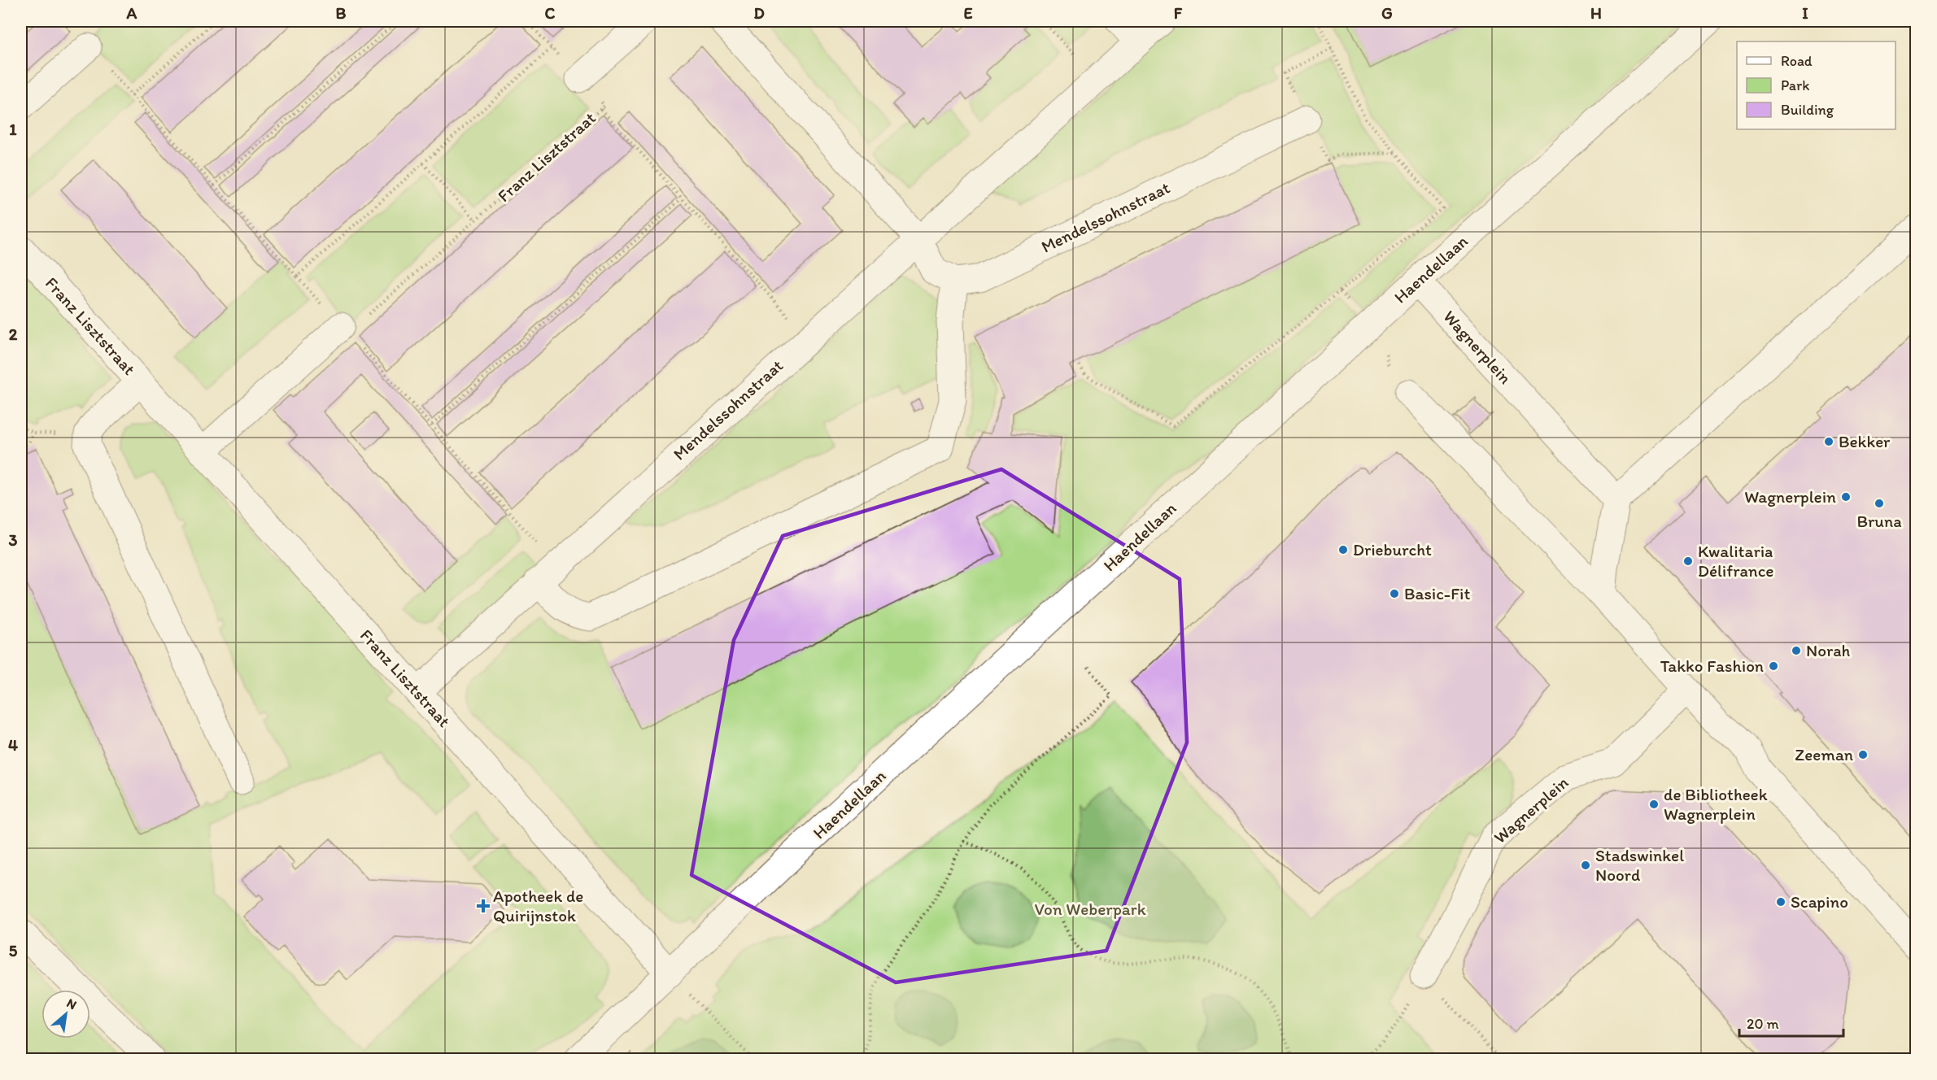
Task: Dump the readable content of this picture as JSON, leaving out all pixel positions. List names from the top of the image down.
{
  "streets": {
    "street": [
      "Franz Lisztstraat",
      "Mendelssohnstraat",
      "Haendellaan",
      "Wagnerplein"
    ]
  },
  "crossings": [
    ["Franz Lisztstraat", "Mendelssohnstraat"],
    ["Franz Lisztstraat", "Haendellaan"],
    ["Haendellaan", "Wagnerplein"]
  ],
  "parks": ["Von Weberpark"],
  "places": {
    "other": [
      "Bekker",
      "Wagnerplein",
      "Bruna",
      "Drieburcht",
      "Kwalitaria Délifrance",
      "Basic-Fit",
      "Norah",
      "Takko Fashion",
      "Zeeman",
      "de Bibliotheek Wagnerplein",
      "Stadswinkel Noord",
      "Scapino"
    ],
    "health": ["Apotheek de Quirijnstok"]
  },
  "legend": ["Road", "Park", "Building"],
  "scale_bar": "20 m",
  "north": "top right",
  "grid": {
    "columns": [
      "A",
      "B",
      "C",
      "D",
      "E",
      "F",
      "G",
      "H",
      "I"
    ],
    "rows": [
      "1",
      "2",
      "3",
      "4",
      "5"
    ]
  }
}
